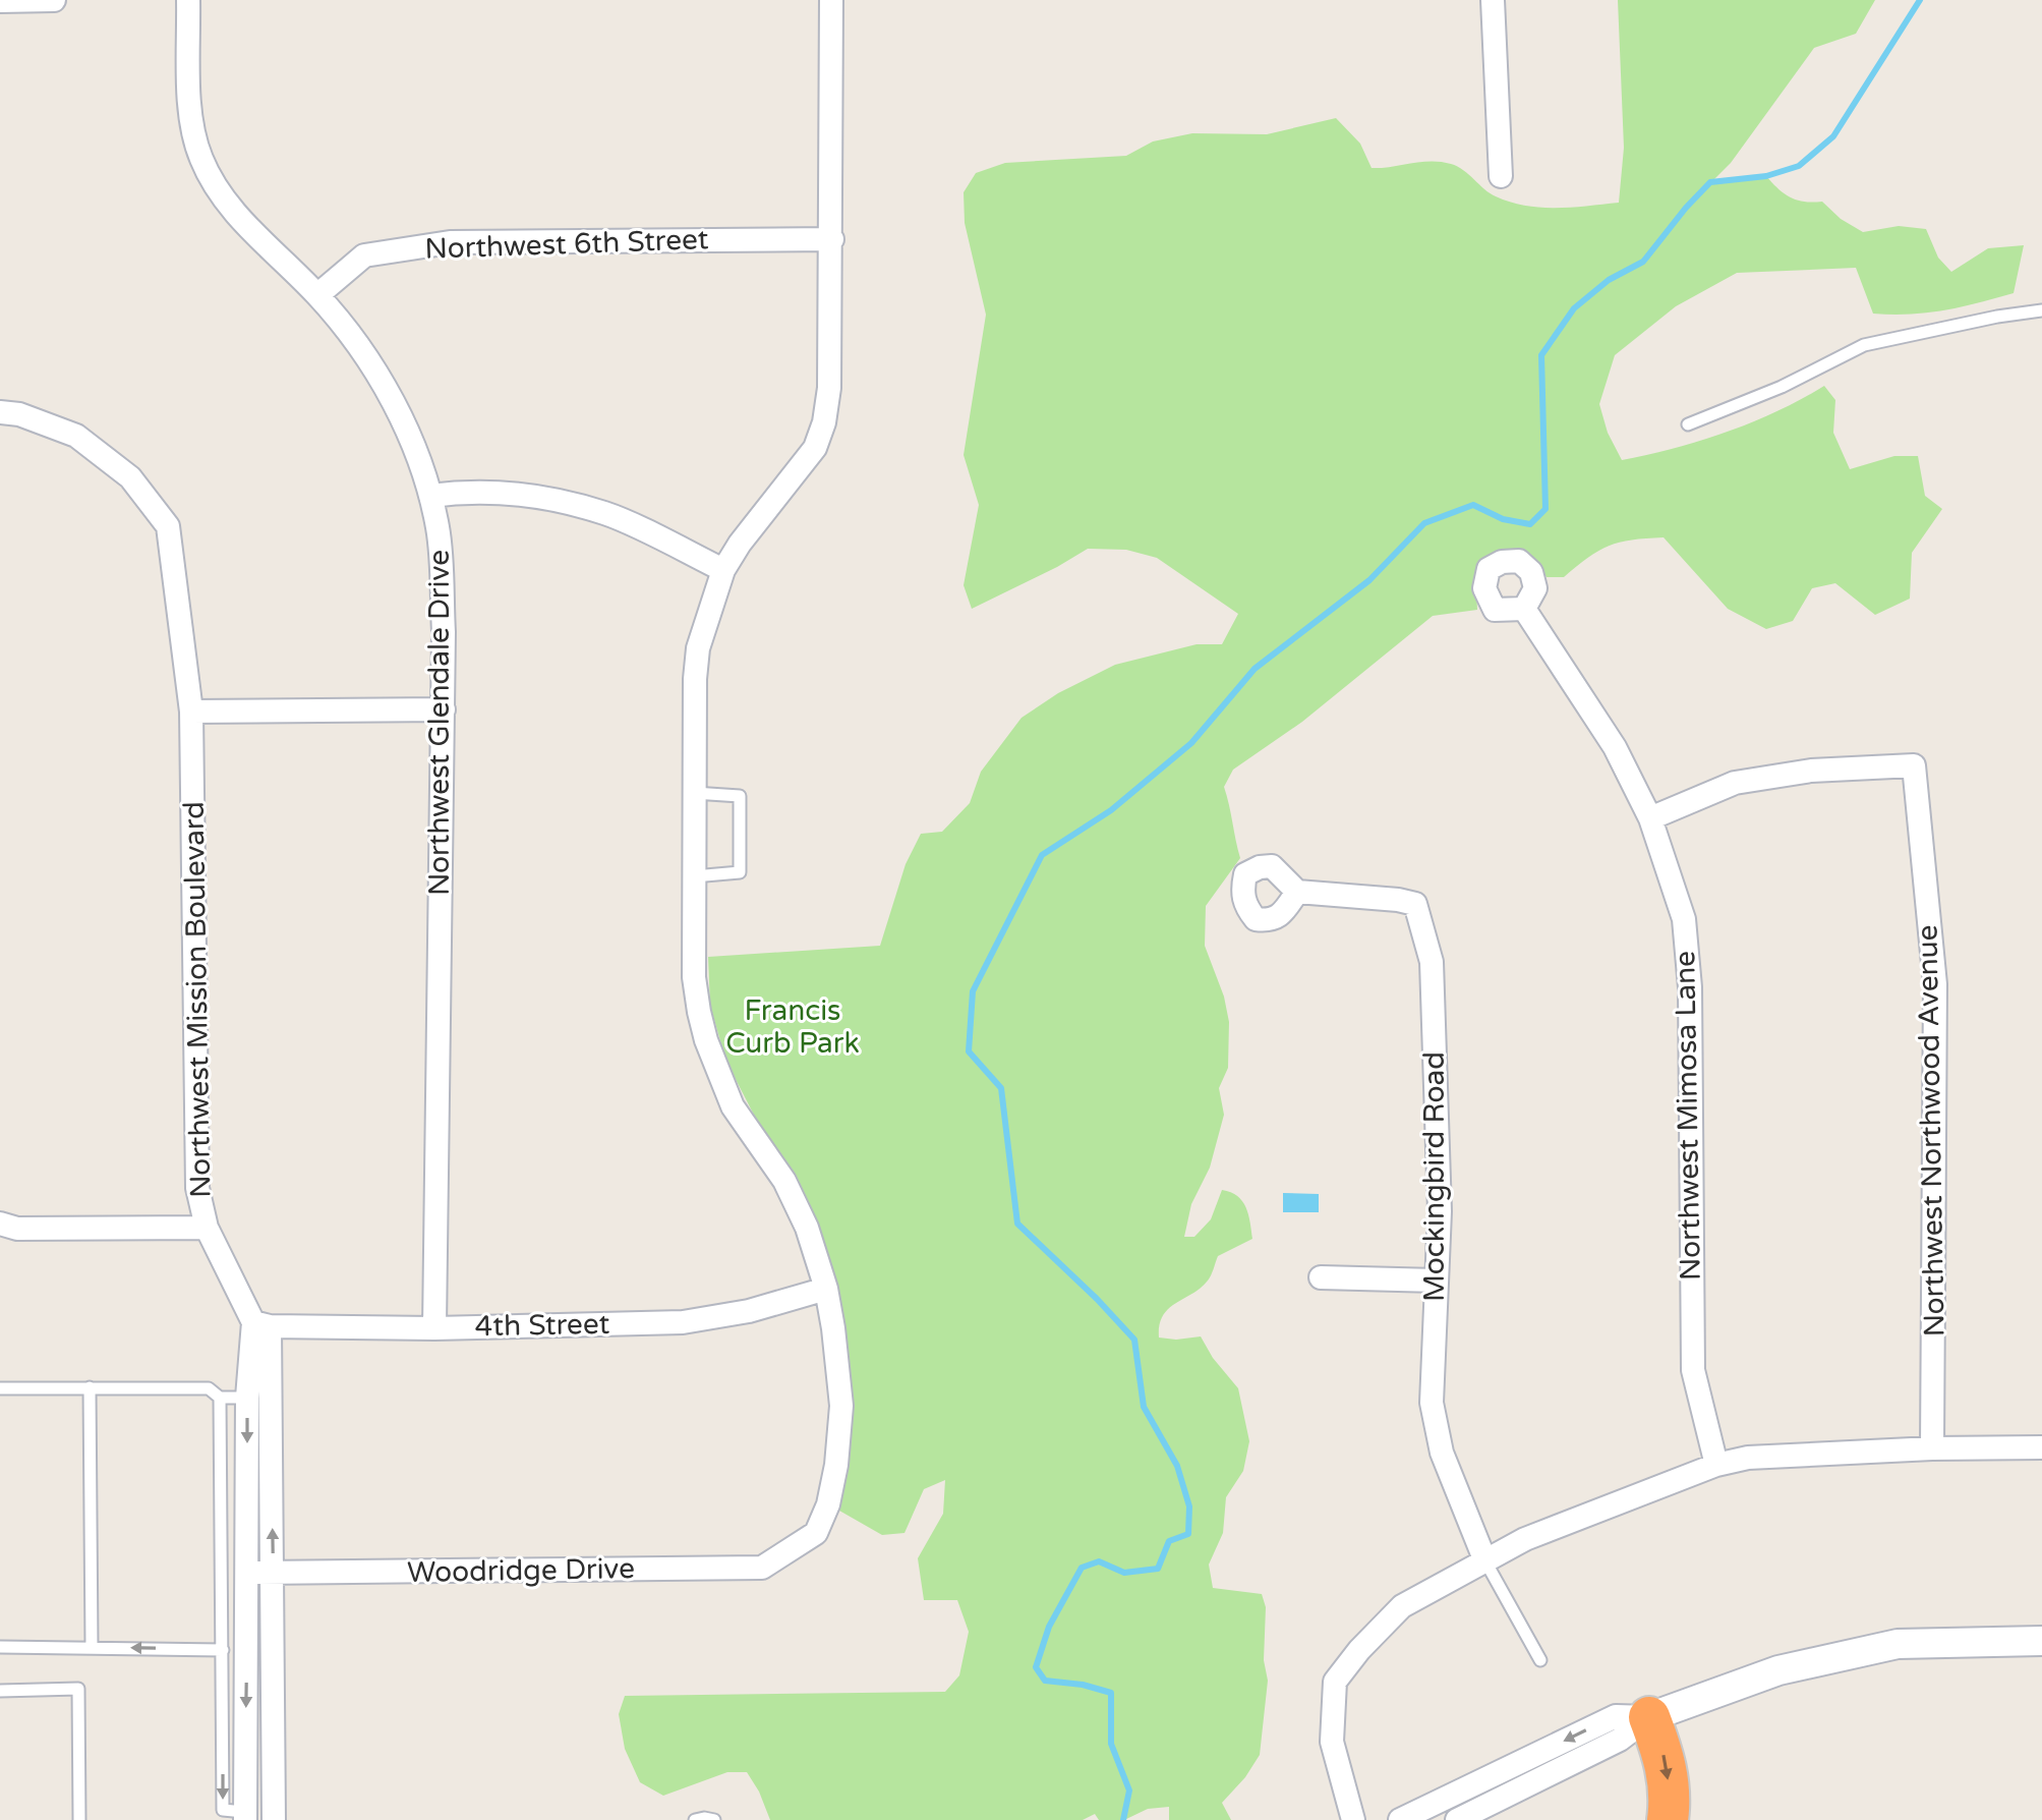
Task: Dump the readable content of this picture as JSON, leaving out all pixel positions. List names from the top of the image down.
{
  "streets": {
    "street": [
      "Northwest 6th Street",
      "Northwest Glendale Drive",
      "Northwest Mission Boulevard",
      "Northwest Mimosa Lane",
      "Northwest Northwood Avenue",
      "Mockingbird Road",
      "4th Street",
      "Woodridge Drive"
    ]
  },
  "crossings": [
    ["Northwest 6th Street", "Northwest Glendale Drive"],
    ["Northwest 6th Street", "Woodridge Drive"],
    ["Northwest Glendale Drive", "4th Street"],
    ["Northwest Mission Boulevard", "4th Street"],
    ["Northwest Mission Boulevard", "Woodridge Drive"],
    ["Northwest Mimosa Lane", "Northwest Northwood Avenue"],
    ["4th Street", "Woodridge Drive"]
  ],
  "parks": ["Francis Curb Park"]
}
